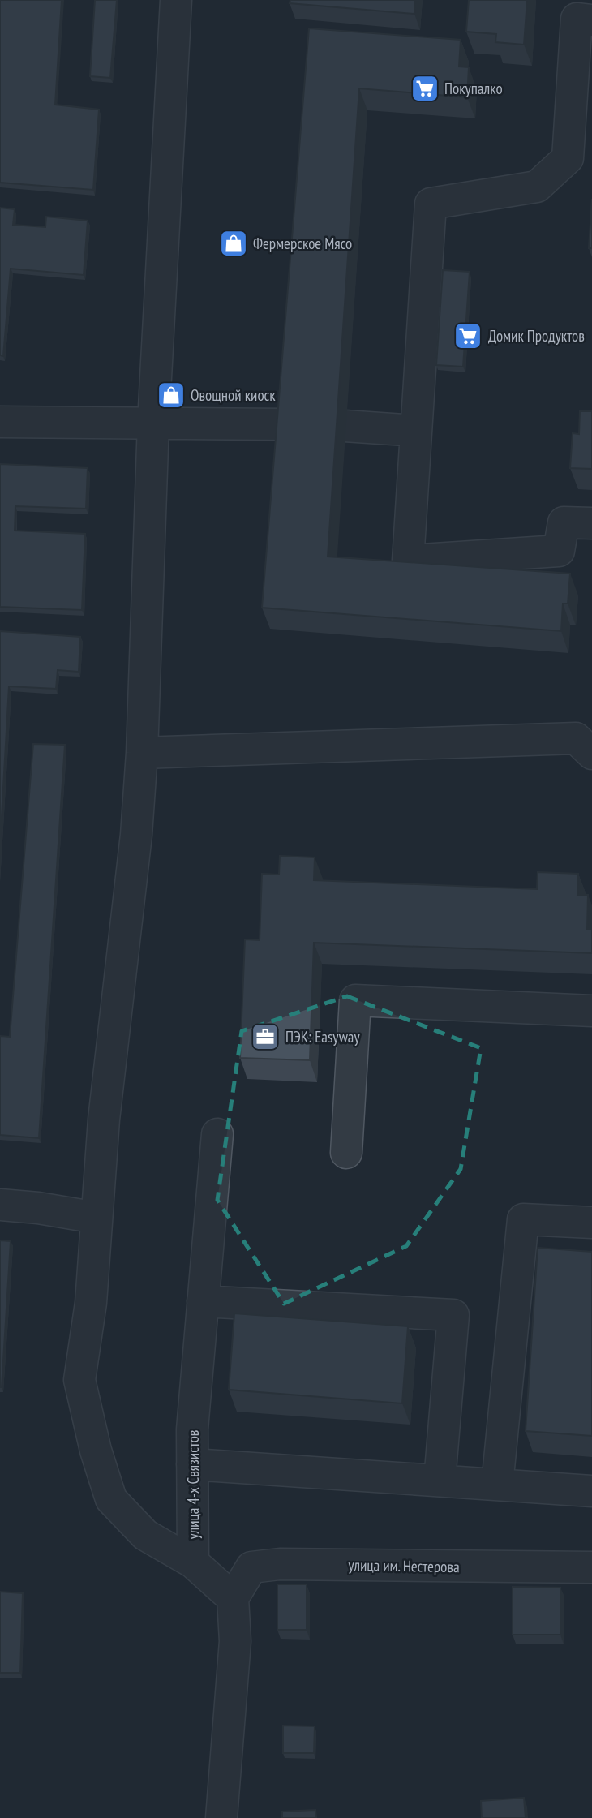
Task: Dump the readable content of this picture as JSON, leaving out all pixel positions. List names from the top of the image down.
{
  "streets": {
    "street": ["улица 4-х Связистов", "улица им. Нестерова"]
  },
  "crossings": [
    ["улица 4-х Связистов", "улица им. Нестерова"]
  ],
  "places": {
    "supermarket": ["Покупалко", "Домик Продуктов"],
    "shop": ["Фермерское Мясо", "Овощной киоск"],
    "office": ["ПЭК: Easyway"]
  }
}
